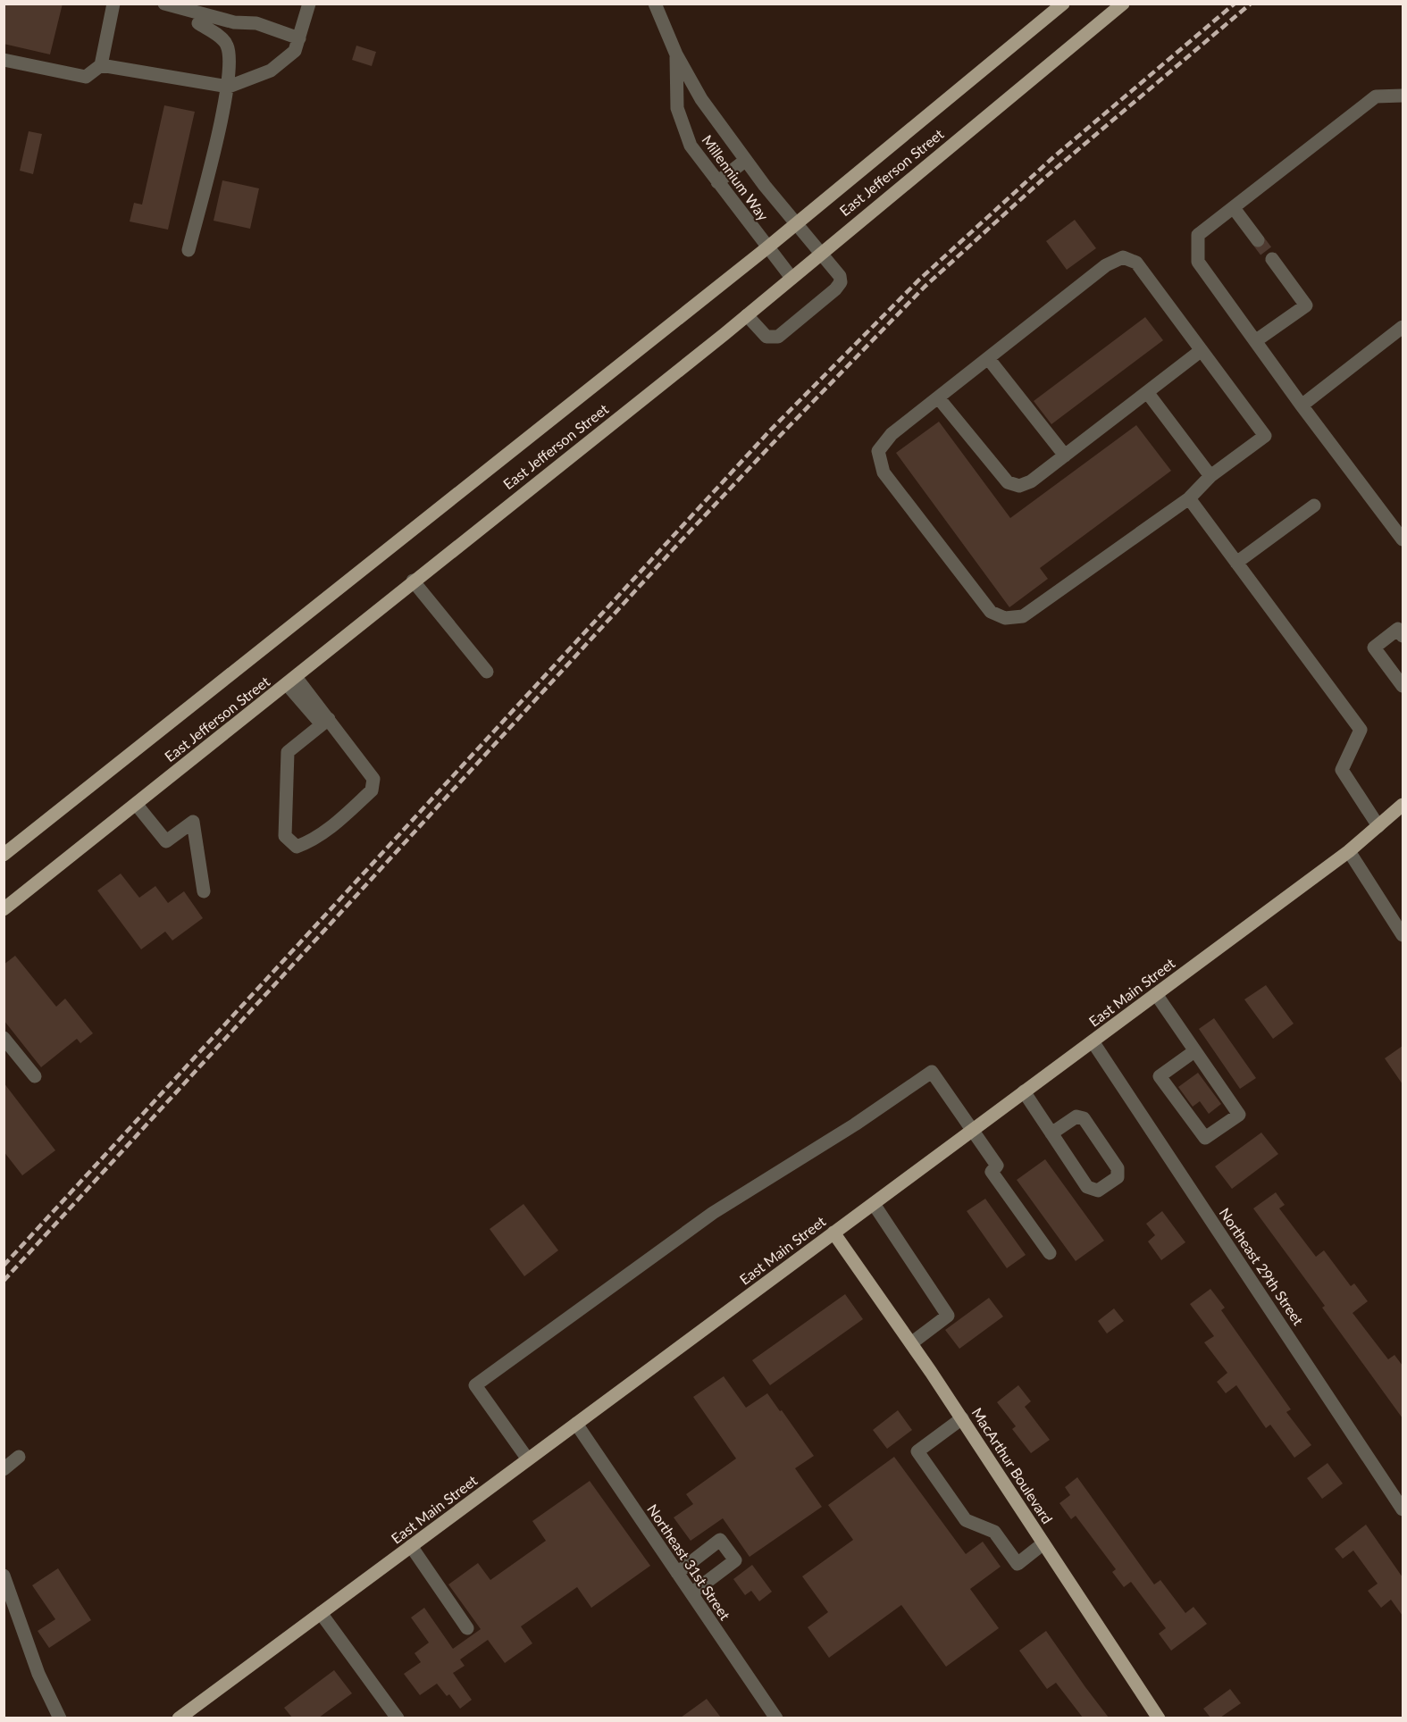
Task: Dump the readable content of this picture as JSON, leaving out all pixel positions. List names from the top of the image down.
{
  "streets": {
    "main road": ["East Jefferson Street", "East Main Street", "MacArthur Boulevard"],
    "street": ["Millennium Way", "Northeast 29th Street", "Northeast 31st Street"]
  },
  "crossings": [
    ["East Jefferson Street", "Millennium Way"],
    ["East Main Street", "Northeast 29th Street"],
    ["East Main Street", "MacArthur Boulevard"],
    ["East Main Street", "Northeast 31st Street"]
  ]
}
